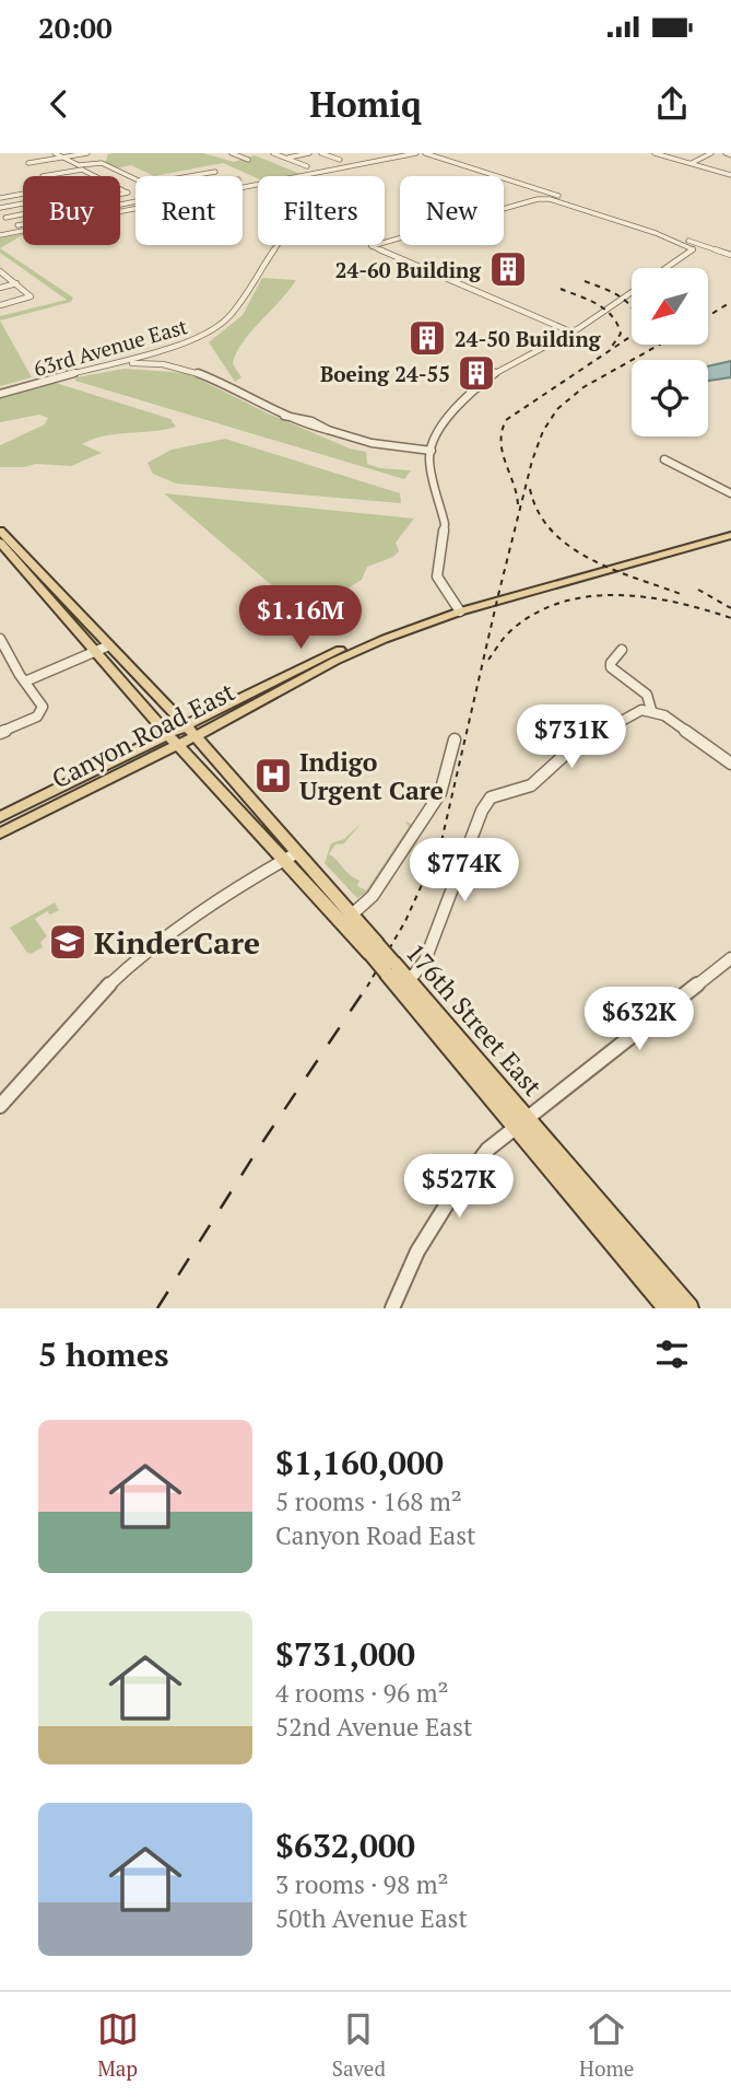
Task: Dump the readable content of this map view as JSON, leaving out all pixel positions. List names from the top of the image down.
{
  "streets": {
    "main road": ["Canyon Road East", "176th Street East"],
    "street": ["63rd Avenue East"]
  },
  "crossings": [
    ["Canyon Road East", "176th Street East"]
  ],
  "places": {
    "building": ["24-60 Building", "24-50 Building", "Boeing 24-55"],
    "hospital": ["Indigo Urgent Care"],
    "school or university": ["KinderCare"]
  },
  "north": "bottom left",
  "page": {
    "status": "20:00",
    "header": "Homiq",
    "chip": [
      "Buy",
      "Rent",
      "Filters",
      "New"
    ],
    "price": [
      "$1.16M",
      "$731K",
      "$774K",
      "$632K",
      "$527K"
    ],
    "heading": "5 homes",
    "list": [
      {
        "name": "$1,160,000",
        "note": "5 rooms · 168 m² · Canyon Road East"
      },
      {
        "name": "$731,000",
        "note": "4 rooms · 96 m² · 52nd Avenue East"
      },
      {
        "name": "$632,000",
        "note": "3 rooms · 98 m² · 50th Avenue East"
      }
    ],
    "tabs": ["Map", "Saved", "Home"]
  }
}
